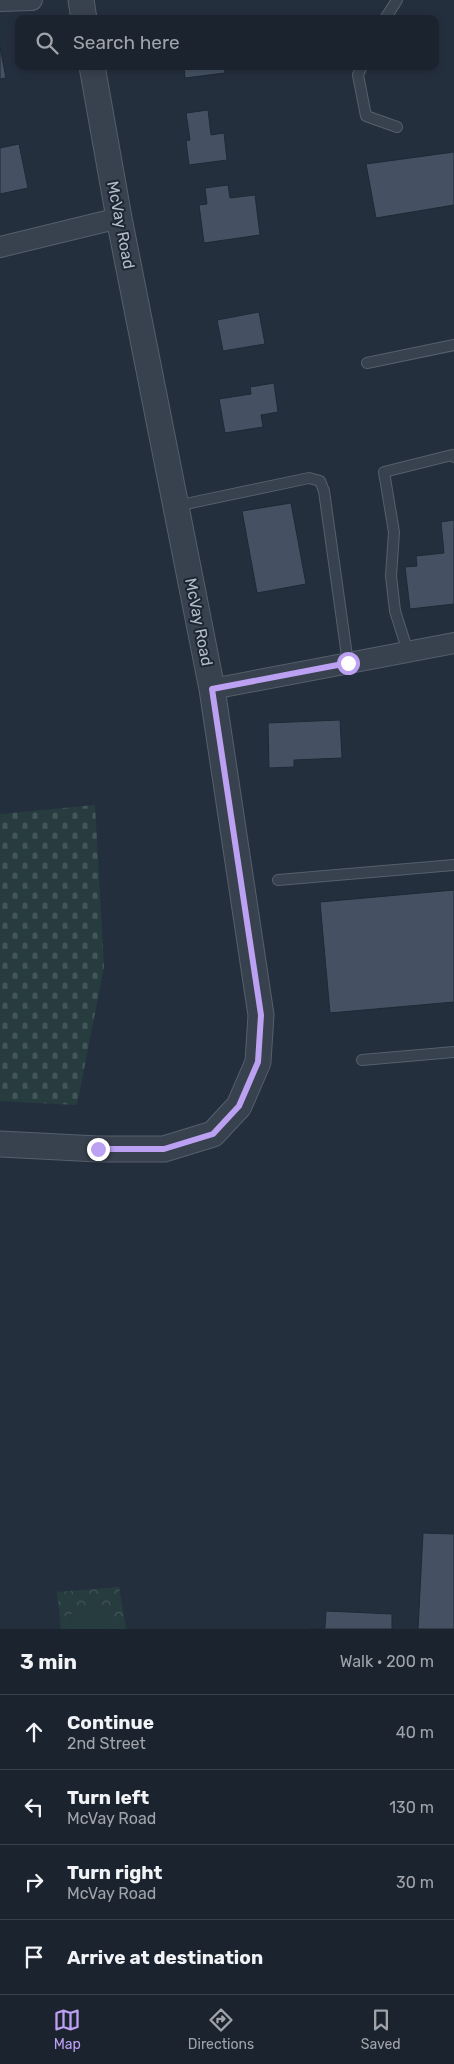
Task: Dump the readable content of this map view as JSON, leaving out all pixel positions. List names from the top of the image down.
{
  "streets": {
    "street": ["McVay Road"]
  },
  "page": {
    "search": "Search here",
    "heading": ["3 min", "Walk · 200 m"],
    "list": [
      ["Continue", "2nd Street", "40 m"],
      ["Turn left", "McVay Road", "130 m"],
      ["Turn right", "McVay Road", "30 m"],
      "Arrive at destination"
    ],
    "nav": ["Map", "Directions", "Saved"]
  }
}
